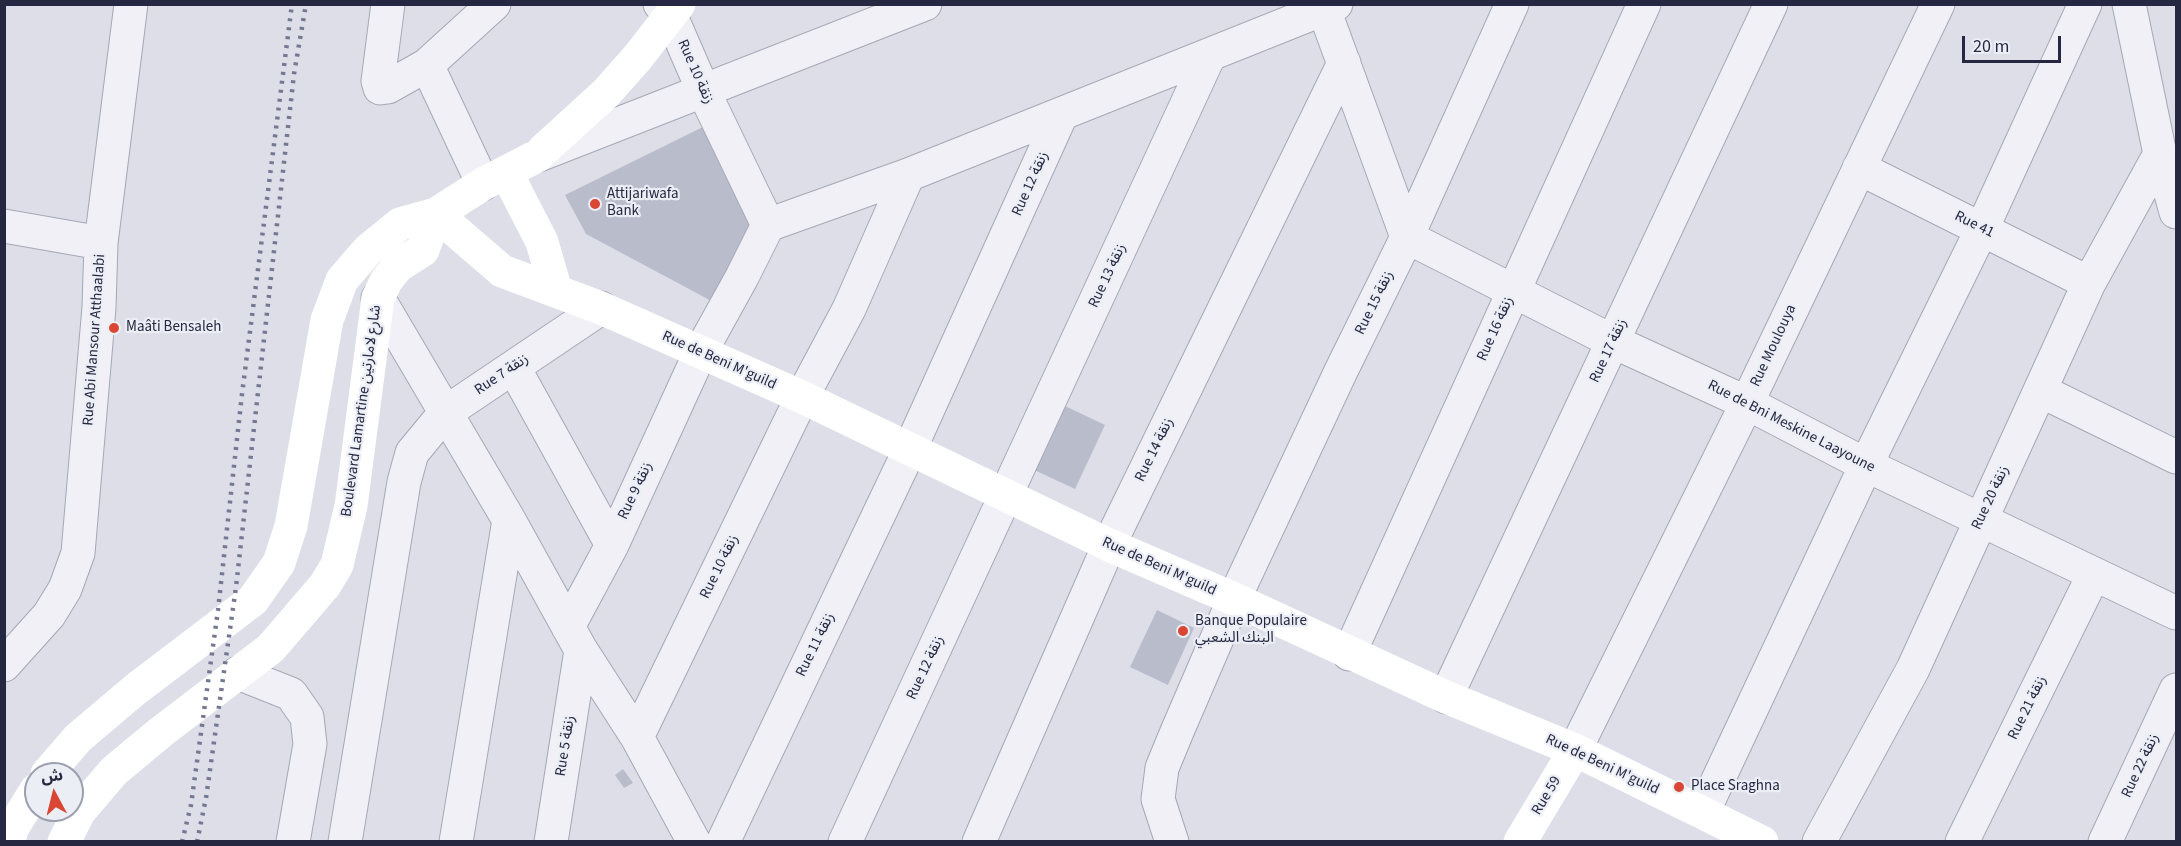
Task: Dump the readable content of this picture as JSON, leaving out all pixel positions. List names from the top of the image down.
{
  "streets": {
    "street": [
      "Rue 10 زنقة",
      "Rue 12 زنقة",
      "Rue 41",
      "Rue 13 زنقة",
      "Rue 15 زنقة",
      "Rue 16 زنقة",
      "Rue Abi Mansour Atthaalabi",
      "Rue Moulouya",
      "Rue 17 زنقة",
      "Rue de Beni M'guild",
      "Rue 7 زنقة",
      "Boulevard Lamartine شارع لامارتين",
      "Rue de Bni Meskine Laayoune",
      "Rue 14 زنقة",
      "Rue 9 زنقة",
      "Rue 20 زنقة",
      "Rue 11 زنقة",
      "Rue 21 زنقة",
      "Rue 5 زنقة",
      "Rue 22 زنقة",
      "Rue 59"
    ]
  },
  "crossings": [
    ["Rue 10 زنقة", "Rue de Beni M'guild"],
    ["Rue 12 زنقة", "Rue 13 زنقة"],
    ["Rue 12 زنقة", "Rue de Beni M'guild"],
    ["Rue 12 زنقة", "Rue 11 زنقة"],
    ["Rue 41", "Rue Moulouya"],
    ["Rue 41", "Rue 20 زنقة"],
    ["Rue 13 زنقة", "Rue de Beni M'guild"],
    ["Rue 15 زنقة", "Rue de Beni M'guild"],
    ["Rue 15 زنقة", "Rue de Bni Meskine Laayoune"],
    ["Rue 16 زنقة", "Rue de Beni M'guild"],
    ["Rue 16 زنقة", "Rue de Bni Meskine Laayoune"],
    ["Rue Moulouya", "Rue de Beni M'guild"],
    ["Rue Moulouya", "Rue de Bni Meskine Laayoune"],
    ["Rue Moulouya", "Rue 59"],
    ["Rue 17 زنقة", "Rue de Beni M'guild"],
    ["Rue 17 زنقة", "Rue de Bni Meskine Laayoune"],
    ["Rue de Beni M'guild", "Rue 7 زنقة"],
    ["Rue de Beni M'guild", "Boulevard Lamartine شارع لامارتين"],
    ["Rue de Beni M'guild", "Rue 14 زنقة"],
    ["Rue de Beni M'guild", "Rue 9 زنقة"],
    ["Rue de Beni M'guild", "Rue 11 زنقة"],
    ["Rue de Beni M'guild", "Rue 59"],
    ["Rue de Bni Meskine Laayoune", "Rue 20 زنقة"],
    ["Rue de Bni Meskine Laayoune", "Rue 21 زنقة"],
    ["Rue 9 زنقة", "Rue 5 زنقة"]
  ],
  "places": [
    "Attijariwafa Bank",
    "Maâti Bensaleh",
    "Banque Populaire البنك الشعبي",
    "Place Sraghna"
  ],
  "scale_bar": "20 m",
  "north": "top"
}
